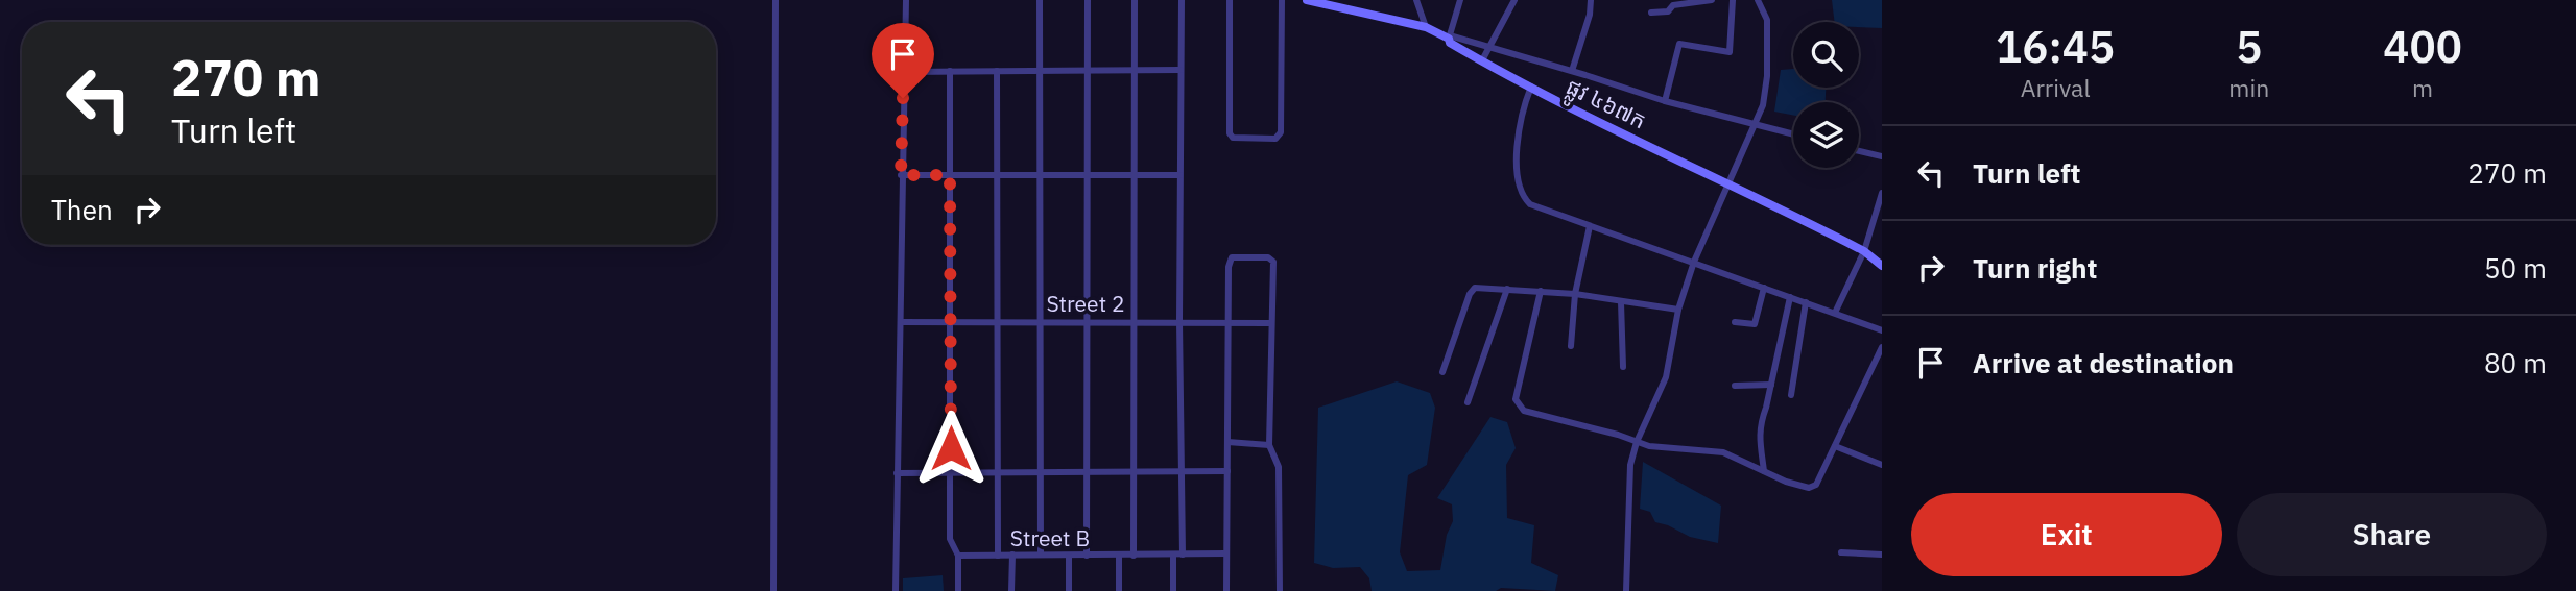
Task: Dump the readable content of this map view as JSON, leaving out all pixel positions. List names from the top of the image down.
{
  "streets": {
    "street": ["ផ្លូវ ៤៦៧ក", "Street 2", "Street B"]
  },
  "page": {
    "eta": [
      "16:45",
      "Arrival",
      "5",
      "min",
      "400",
      "m"
    ],
    "turn": ["270 m", "Turn left"],
    "list": [
      {
        "name": "Turn left",
        "value": "270 m"
      },
      {
        "name": "Turn right",
        "value": "50 m"
      },
      {
        "name": "Arrive at destination",
        "value": "80 m"
      }
    ],
    "then": "Then",
    "buttons": ["Exit", "Share"]
  }
}
